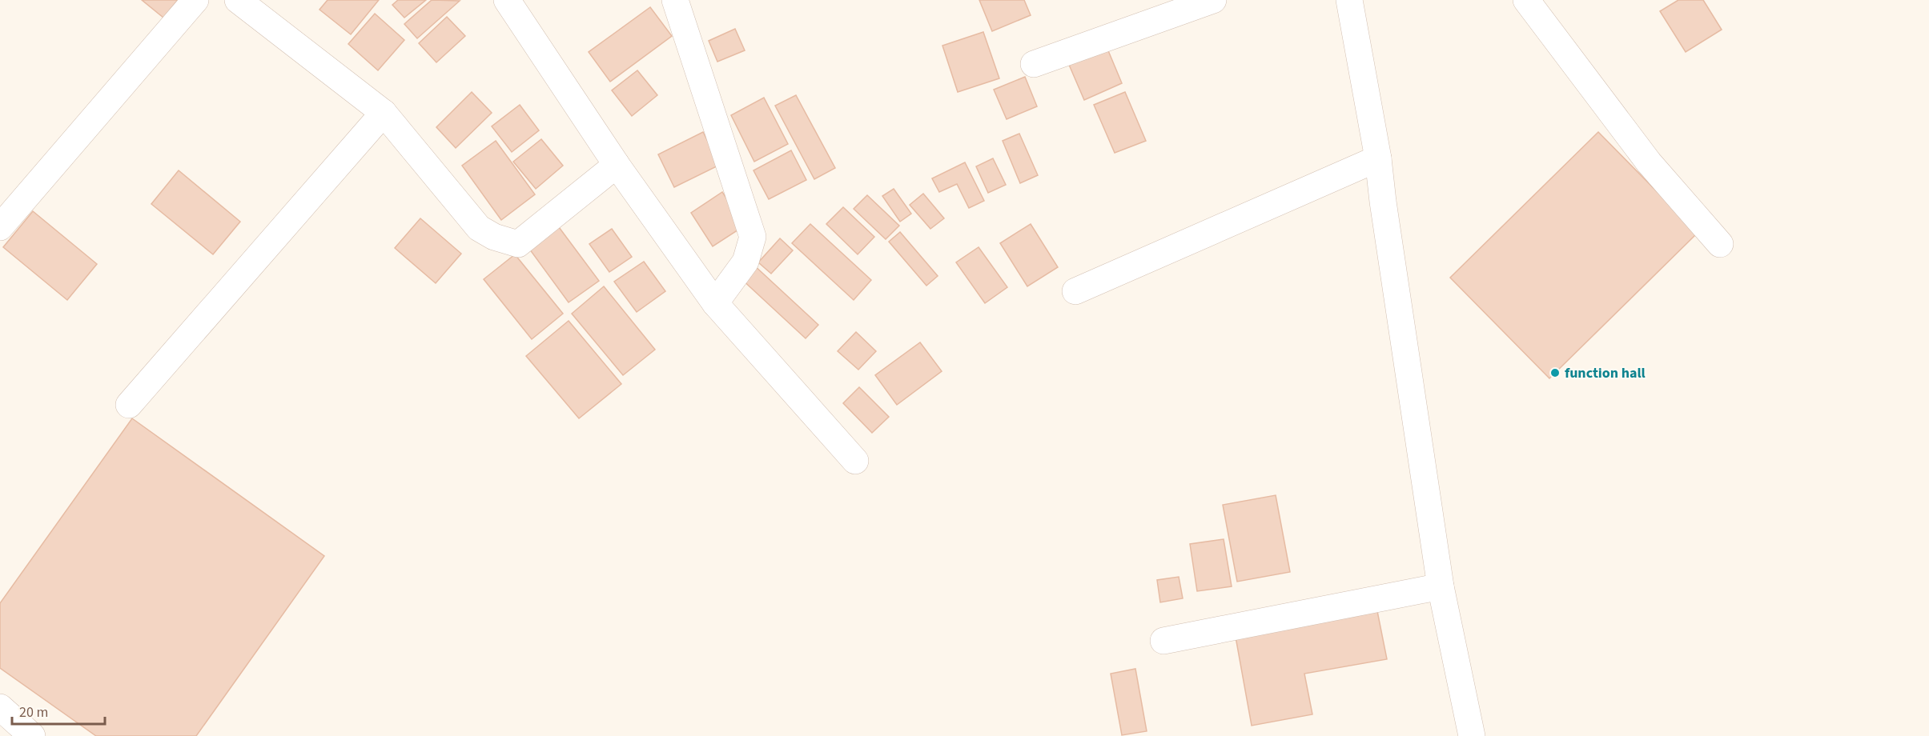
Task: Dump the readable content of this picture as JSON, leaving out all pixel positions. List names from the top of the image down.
{
  "places": ["function hall"],
  "scale_bar": "20 m"
}
